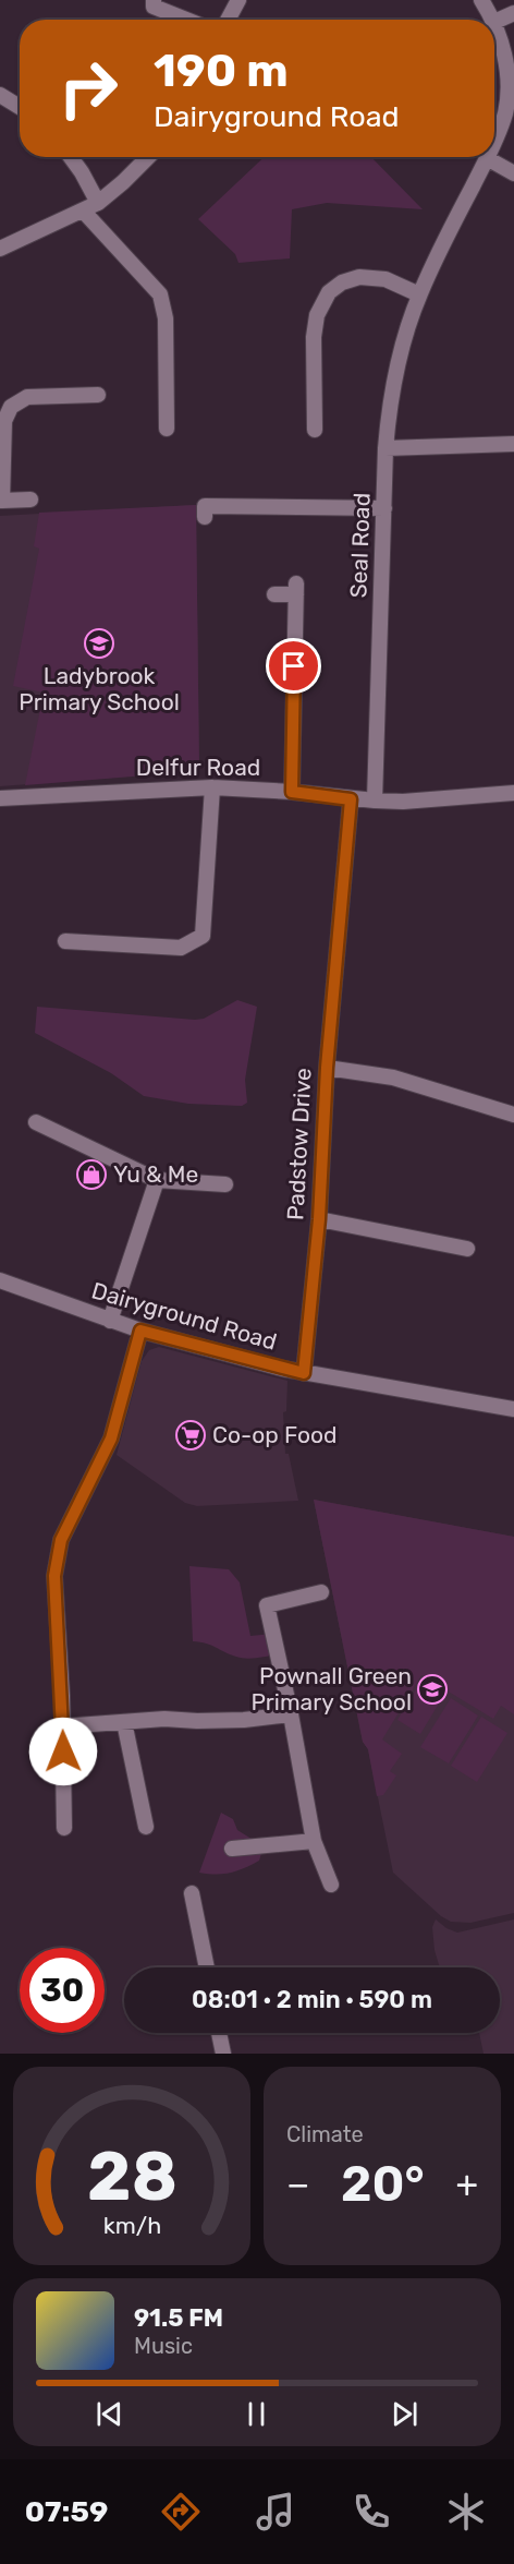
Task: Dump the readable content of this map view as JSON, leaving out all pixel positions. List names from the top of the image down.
{
  "streets": {
    "street": [
      "Seal Road",
      "Delfur Road",
      "Padstow Drive",
      "Dairyground Road"
    ]
  },
  "crossings": [
    ["Seal Road", "Delfur Road"],
    ["Delfur Road", "Padstow Drive"],
    ["Padstow Drive", "Dairyground Road"]
  ],
  "places": {
    "school or university": ["Ladybrook Primary School", "Pownall Green Primary School"],
    "shop": ["Yu & Me"],
    "supermarket": ["Co-op Food"]
  },
  "page": {
    "turn": ["190 m", "Dairyground Road"],
    "limit": "30",
    "trip": "08:01 · 2 min · 590 m",
    "tile": "Climate",
    "heat": ["−", "20°", "+"],
    "song": ["91.5 FM", "Music"],
    "tabs": "07:59",
    "gauge": ["28", "km/h"]
  }
}
